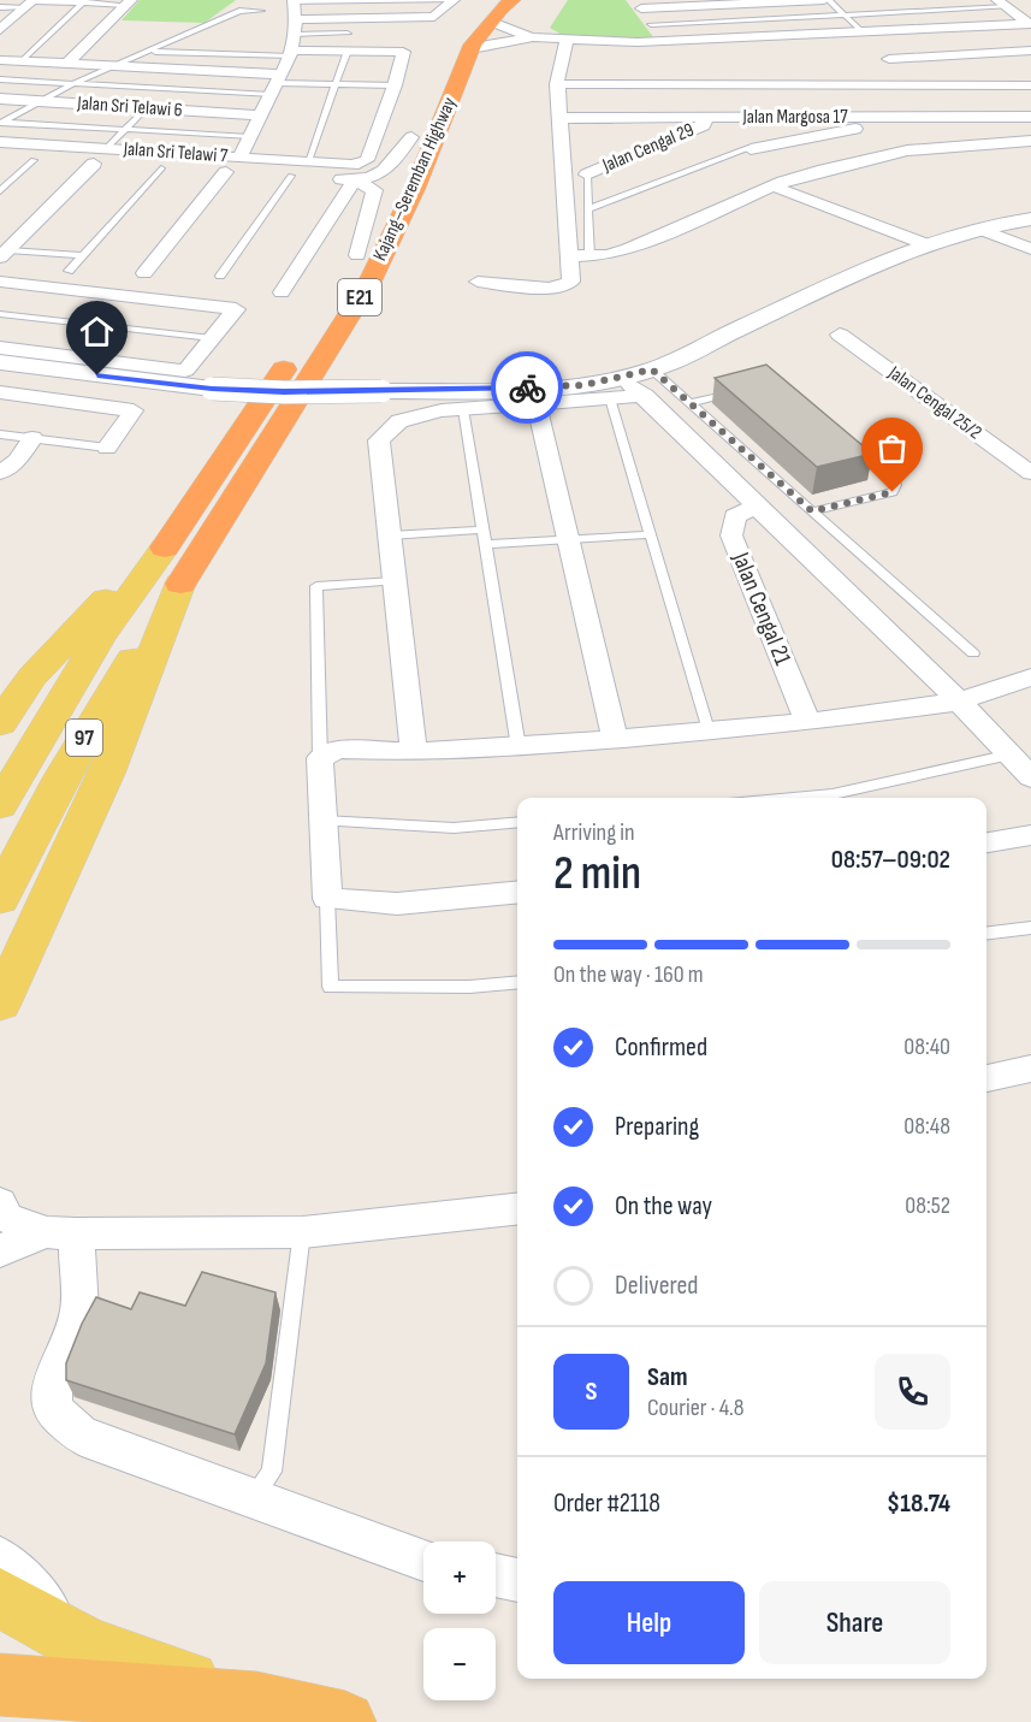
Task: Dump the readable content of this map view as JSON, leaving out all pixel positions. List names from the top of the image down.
{
  "streets": {
    "highway": ["Kajang–Seremban Highway", "E21"],
    "main road": ["97"],
    "street": [
      "Jalan Sri Telawi 6",
      "Jalan Margosa 17",
      "Jalan Cengal 29",
      "Jalan Sri Telawi 7",
      "Jalan Cengal 25/2",
      "Jalan Cengal 21"
    ]
  },
  "crossings": [
    ["Jalan Margosa 17", "Jalan Cengal 29"],
    ["Kajang–Seremban Highway", "97"]
  ],
  "page": {
    "heading": ["2 min", "Arriving in", "08:57–09:02"],
    "panel": [
      "Sam",
      "Courier · 4.8",
      "Order #2118",
      "$18.74"
    ],
    "bar": "On the way · 160 m",
    "list": [
      ["Confirmed", "08:40"],
      ["Preparing", "08:48"],
      ["On the way", "08:52"],
      "Delivered"
    ],
    "round": "S",
    "map_buttons": ["+", "−"],
    "buttons": ["Help", "Share"]
  }
}
